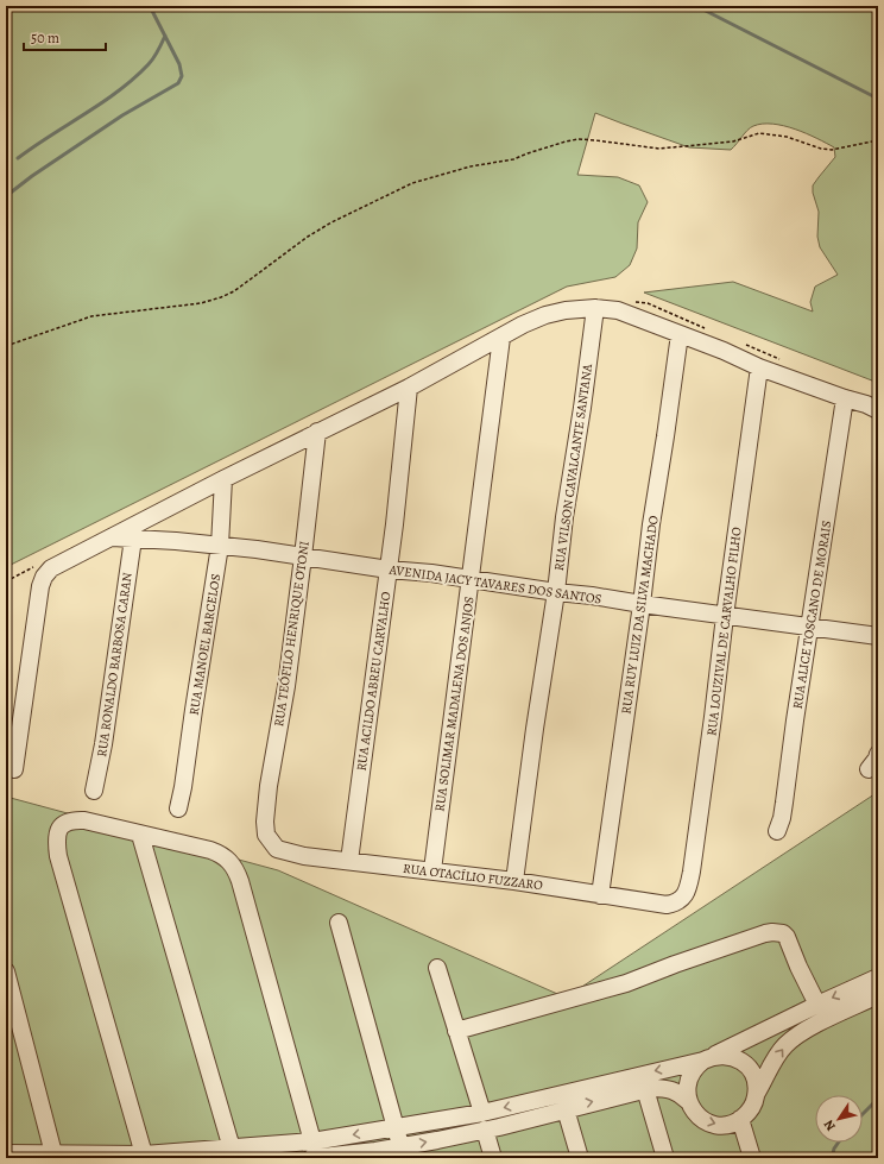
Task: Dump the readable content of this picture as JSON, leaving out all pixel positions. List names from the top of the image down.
{
  "streets": {
    "street": [
      "RUA VILSON CAVALCANTE SANTANA",
      "AVENIDA JACY TAVARES DOS SANTOS",
      "RUA RUY LUIZ DA SILVA MACHADO",
      "RUA ALICE TOSCANO DE MORAIS",
      "RUA LOUZIVAL DE CARVALHO FILHO",
      "RUA TEÓFILO HENRIQUE OTONI",
      "RUA MANOEL BARCELOS",
      "RUA RONALDO BARBOSA CARAN",
      "RUA ACILDO ABREU CARVALHO",
      "RUA SOLIMAR MADALENA DOS ANJOS",
      "RUA OTACÍLIO FUZZARO"
    ]
  },
  "crossings": [
    ["RUA VILSON CAVALCANTE SANTANA", "AVENIDA JACY TAVARES DOS SANTOS"],
    ["RUA VILSON CAVALCANTE SANTANA", "RUA OTACÍLIO FUZZARO"],
    ["AVENIDA JACY TAVARES DOS SANTOS", "RUA RUY LUIZ DA SILVA MACHADO"],
    ["AVENIDA JACY TAVARES DOS SANTOS", "RUA ALICE TOSCANO DE MORAIS"],
    ["AVENIDA JACY TAVARES DOS SANTOS", "RUA LOUZIVAL DE CARVALHO FILHO"],
    ["AVENIDA JACY TAVARES DOS SANTOS", "RUA TEÓFILO HENRIQUE OTONI"],
    ["AVENIDA JACY TAVARES DOS SANTOS", "RUA MANOEL BARCELOS"],
    ["AVENIDA JACY TAVARES DOS SANTOS", "RUA RONALDO BARBOSA CARAN"],
    ["AVENIDA JACY TAVARES DOS SANTOS", "RUA ACILDO ABREU CARVALHO"],
    ["AVENIDA JACY TAVARES DOS SANTOS", "RUA SOLIMAR MADALENA DOS ANJOS"],
    ["RUA RUY LUIZ DA SILVA MACHADO", "RUA OTACÍLIO FUZZARO"],
    ["RUA LOUZIVAL DE CARVALHO FILHO", "RUA OTACÍLIO FUZZARO"],
    ["RUA TEÓFILO HENRIQUE OTONI", "RUA OTACÍLIO FUZZARO"],
    ["RUA ACILDO ABREU CARVALHO", "RUA OTACÍLIO FUZZARO"],
    ["RUA SOLIMAR MADALENA DOS ANJOS", "RUA OTACÍLIO FUZZARO"]
  ],
  "scale_bar": "50 m",
  "north": "bottom left"
}
